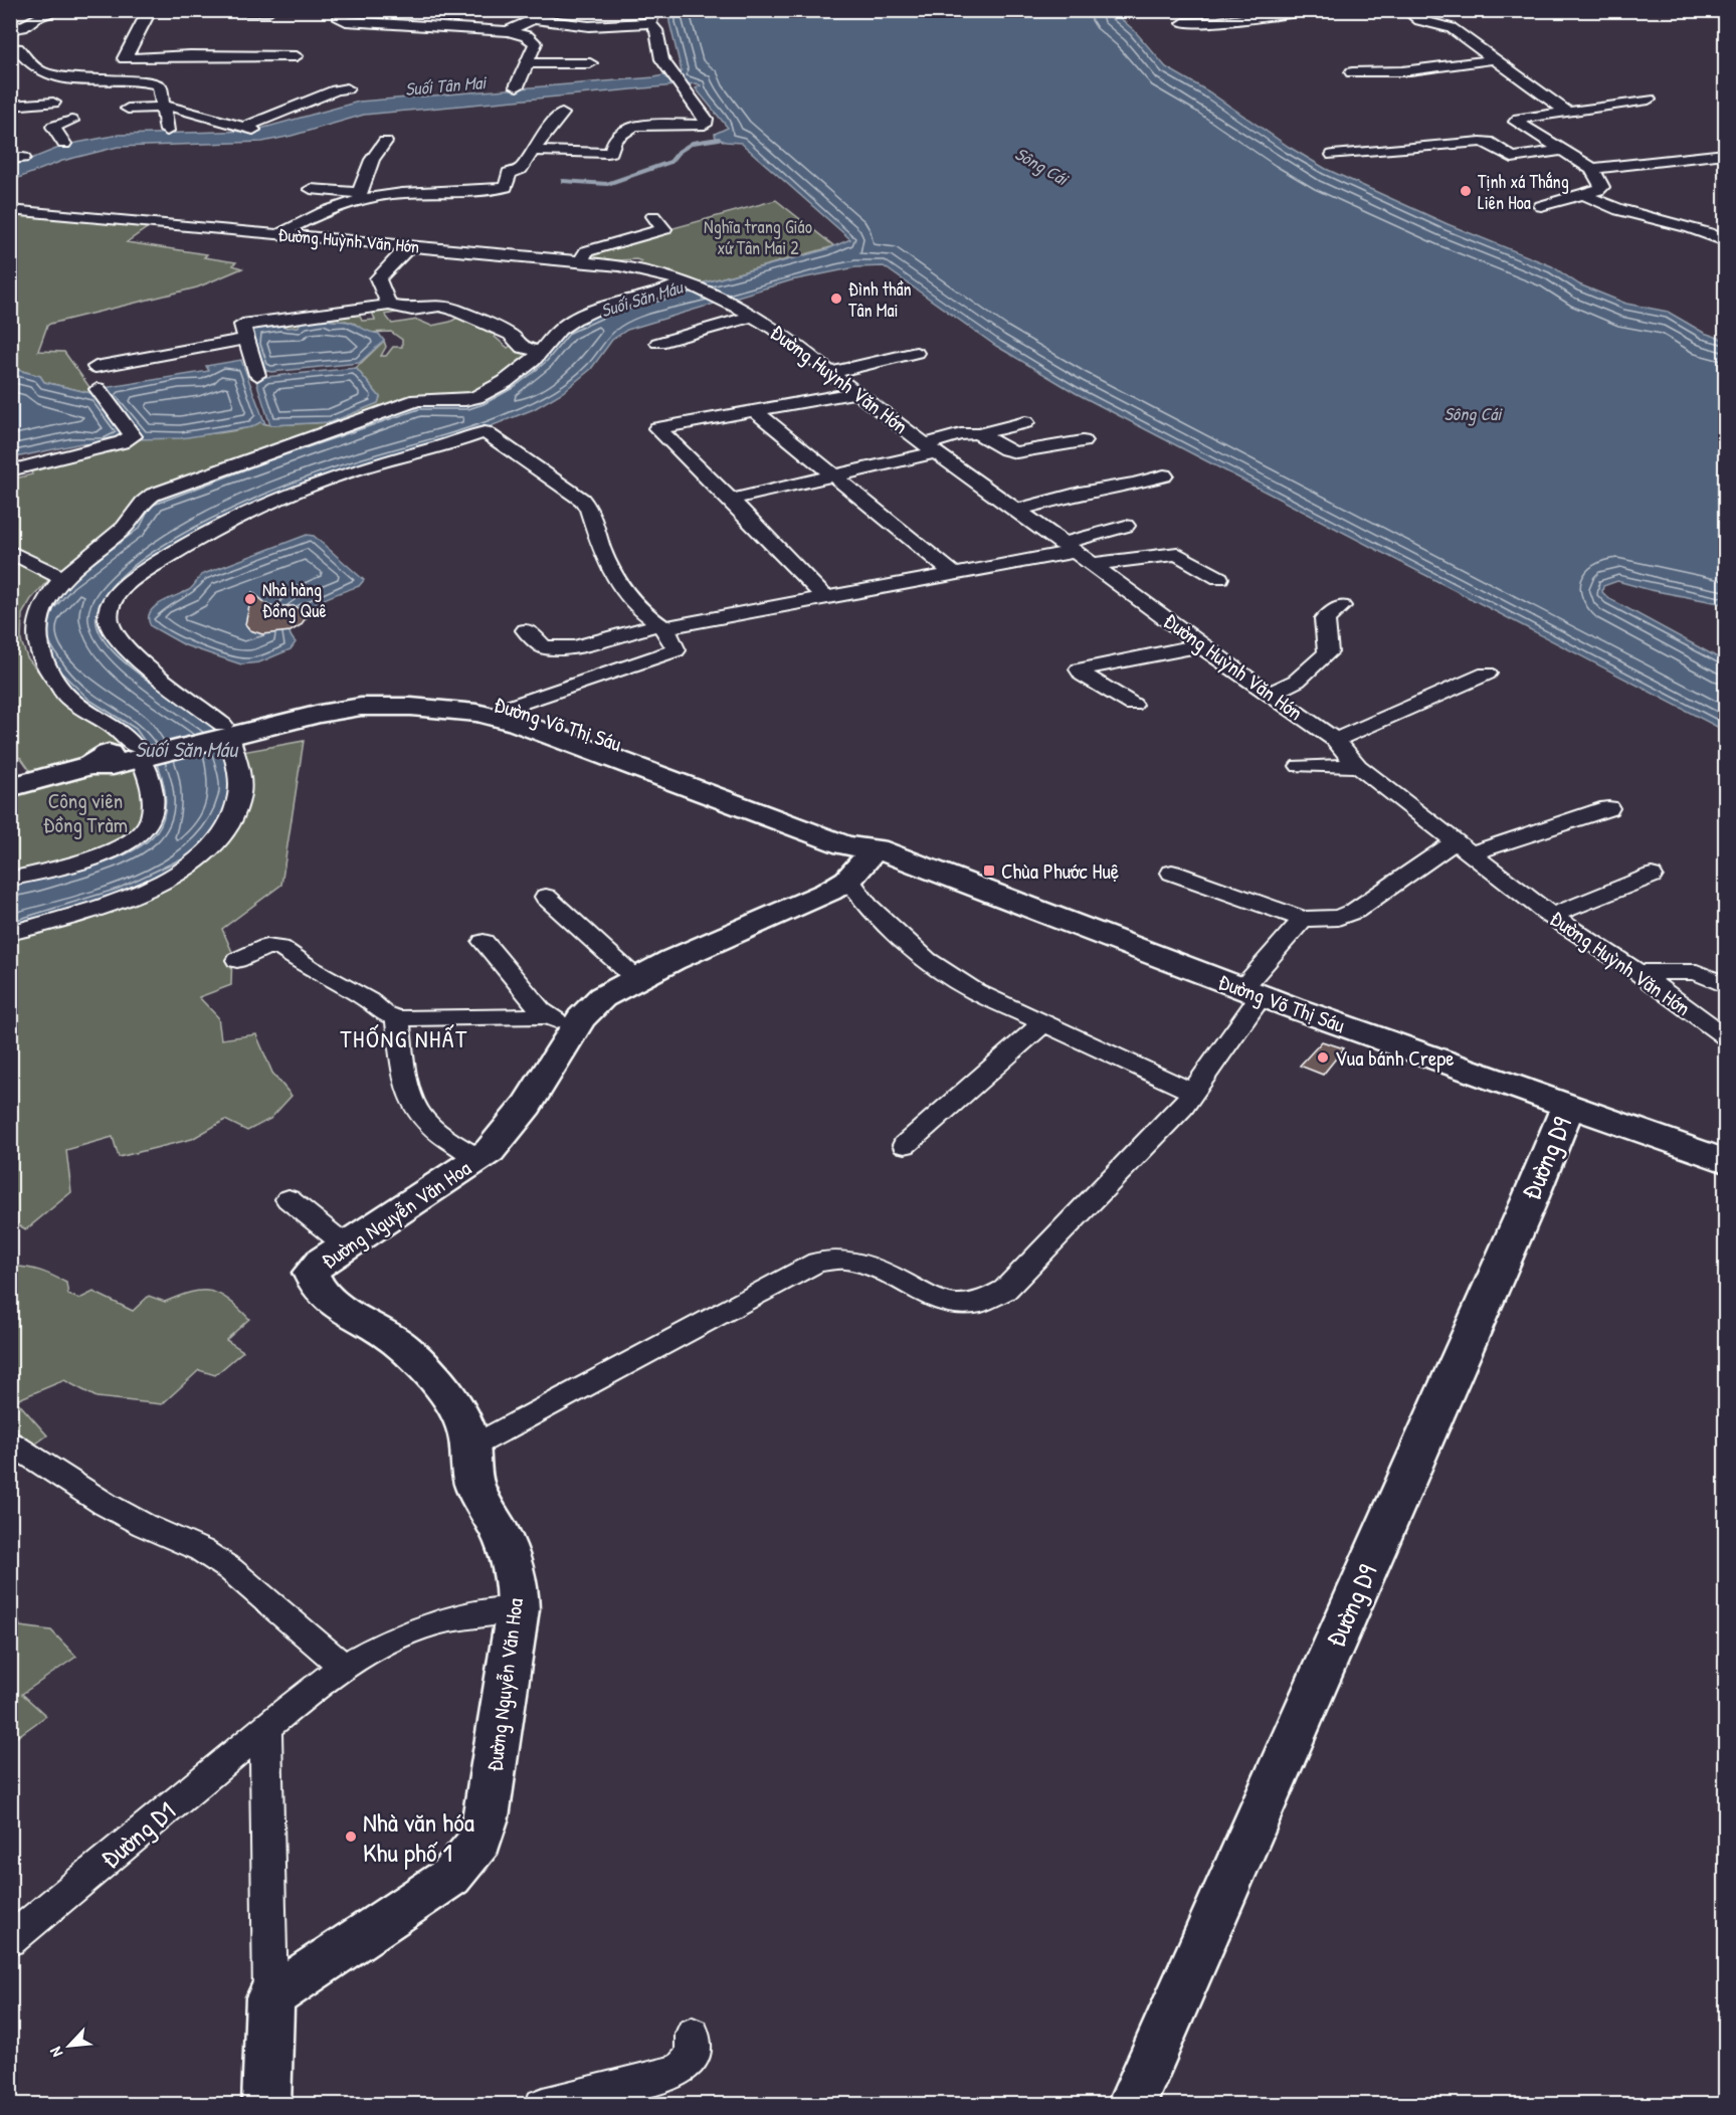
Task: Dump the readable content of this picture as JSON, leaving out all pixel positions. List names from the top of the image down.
{
  "streets": {
    "street": [
      "Đường Huỳnh Văn Hớn",
      "Đường Võ Thị Sáu",
      "Đường D9",
      "Đường Nguyễn Văn Hoa",
      "Đường D1"
    ]
  },
  "crossings": [
    ["Đường Võ Thị Sáu", "Đường D9"],
    ["Đường Võ Thị Sáu", "Đường Nguyễn Văn Hoa"],
    ["Đường Nguyễn Văn Hoa", "Đường D1"]
  ],
  "districts": ["THỐNG NHẤT"],
  "water": ["Suối Tân Mai", "Sông Cái", "Suối Săn Máu"],
  "parks": ["Nghĩa trang Giáo xứ Tân Mai 2", "Công viên Đồng Tràm"],
  "places": {
    "other": [
      "Tịnh xá Thắng Liên Hoa",
      "Đình thần Tân Mai",
      "Nhà hàng Đồng Quê",
      "Vua bánh Crepe",
      "Nhà văn hóa Khu phố 1"
    ],
    "transit": ["Chùa Phước Huệ"]
  },
  "north": "bottom left"
}
